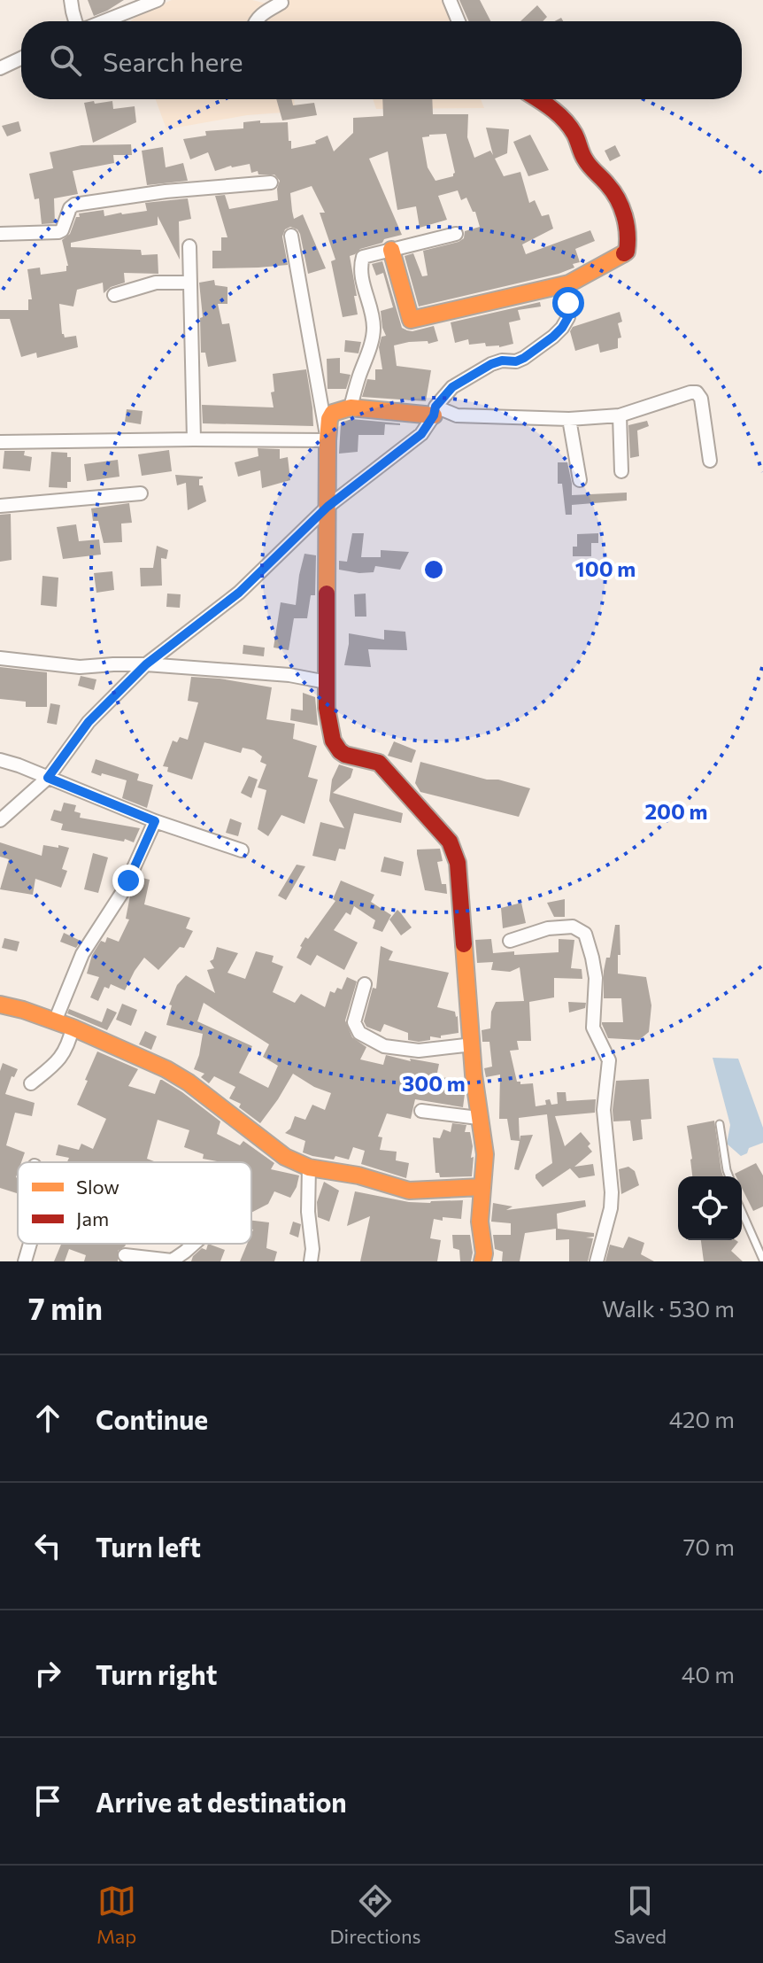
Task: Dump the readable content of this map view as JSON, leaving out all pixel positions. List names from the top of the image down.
{
  "legend": ["Slow", "Jam"],
  "page": {
    "search": "Search here",
    "heading": ["7 min", "Walk · 530 m"],
    "list": [
      ["Continue", "420 m"],
      ["Turn left", "70 m"],
      ["Turn right", "40 m"],
      "Arrive at destination"
    ],
    "nav": ["Map", "Directions", "Saved"]
  },
  "rings": ["100 m", "200 m", "300 m"]
}
